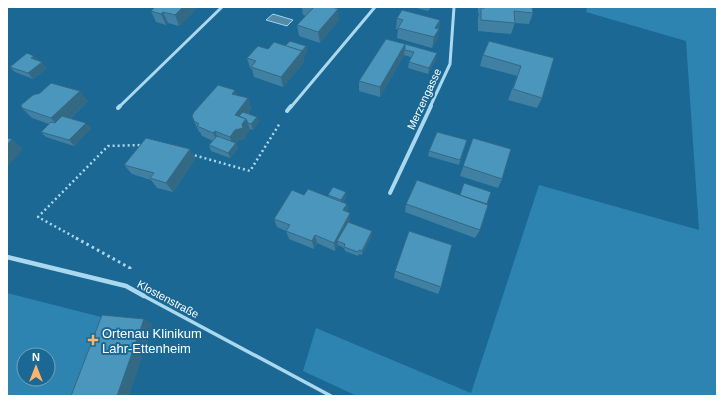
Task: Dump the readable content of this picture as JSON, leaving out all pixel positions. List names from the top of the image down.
{
  "streets": {
    "street": ["Merzengasse", "Klostenstraße"]
  },
  "places": {
    "health": ["Ortenau Klinikum Lahr-Ettenheim"]
  },
  "north": "top"
}
